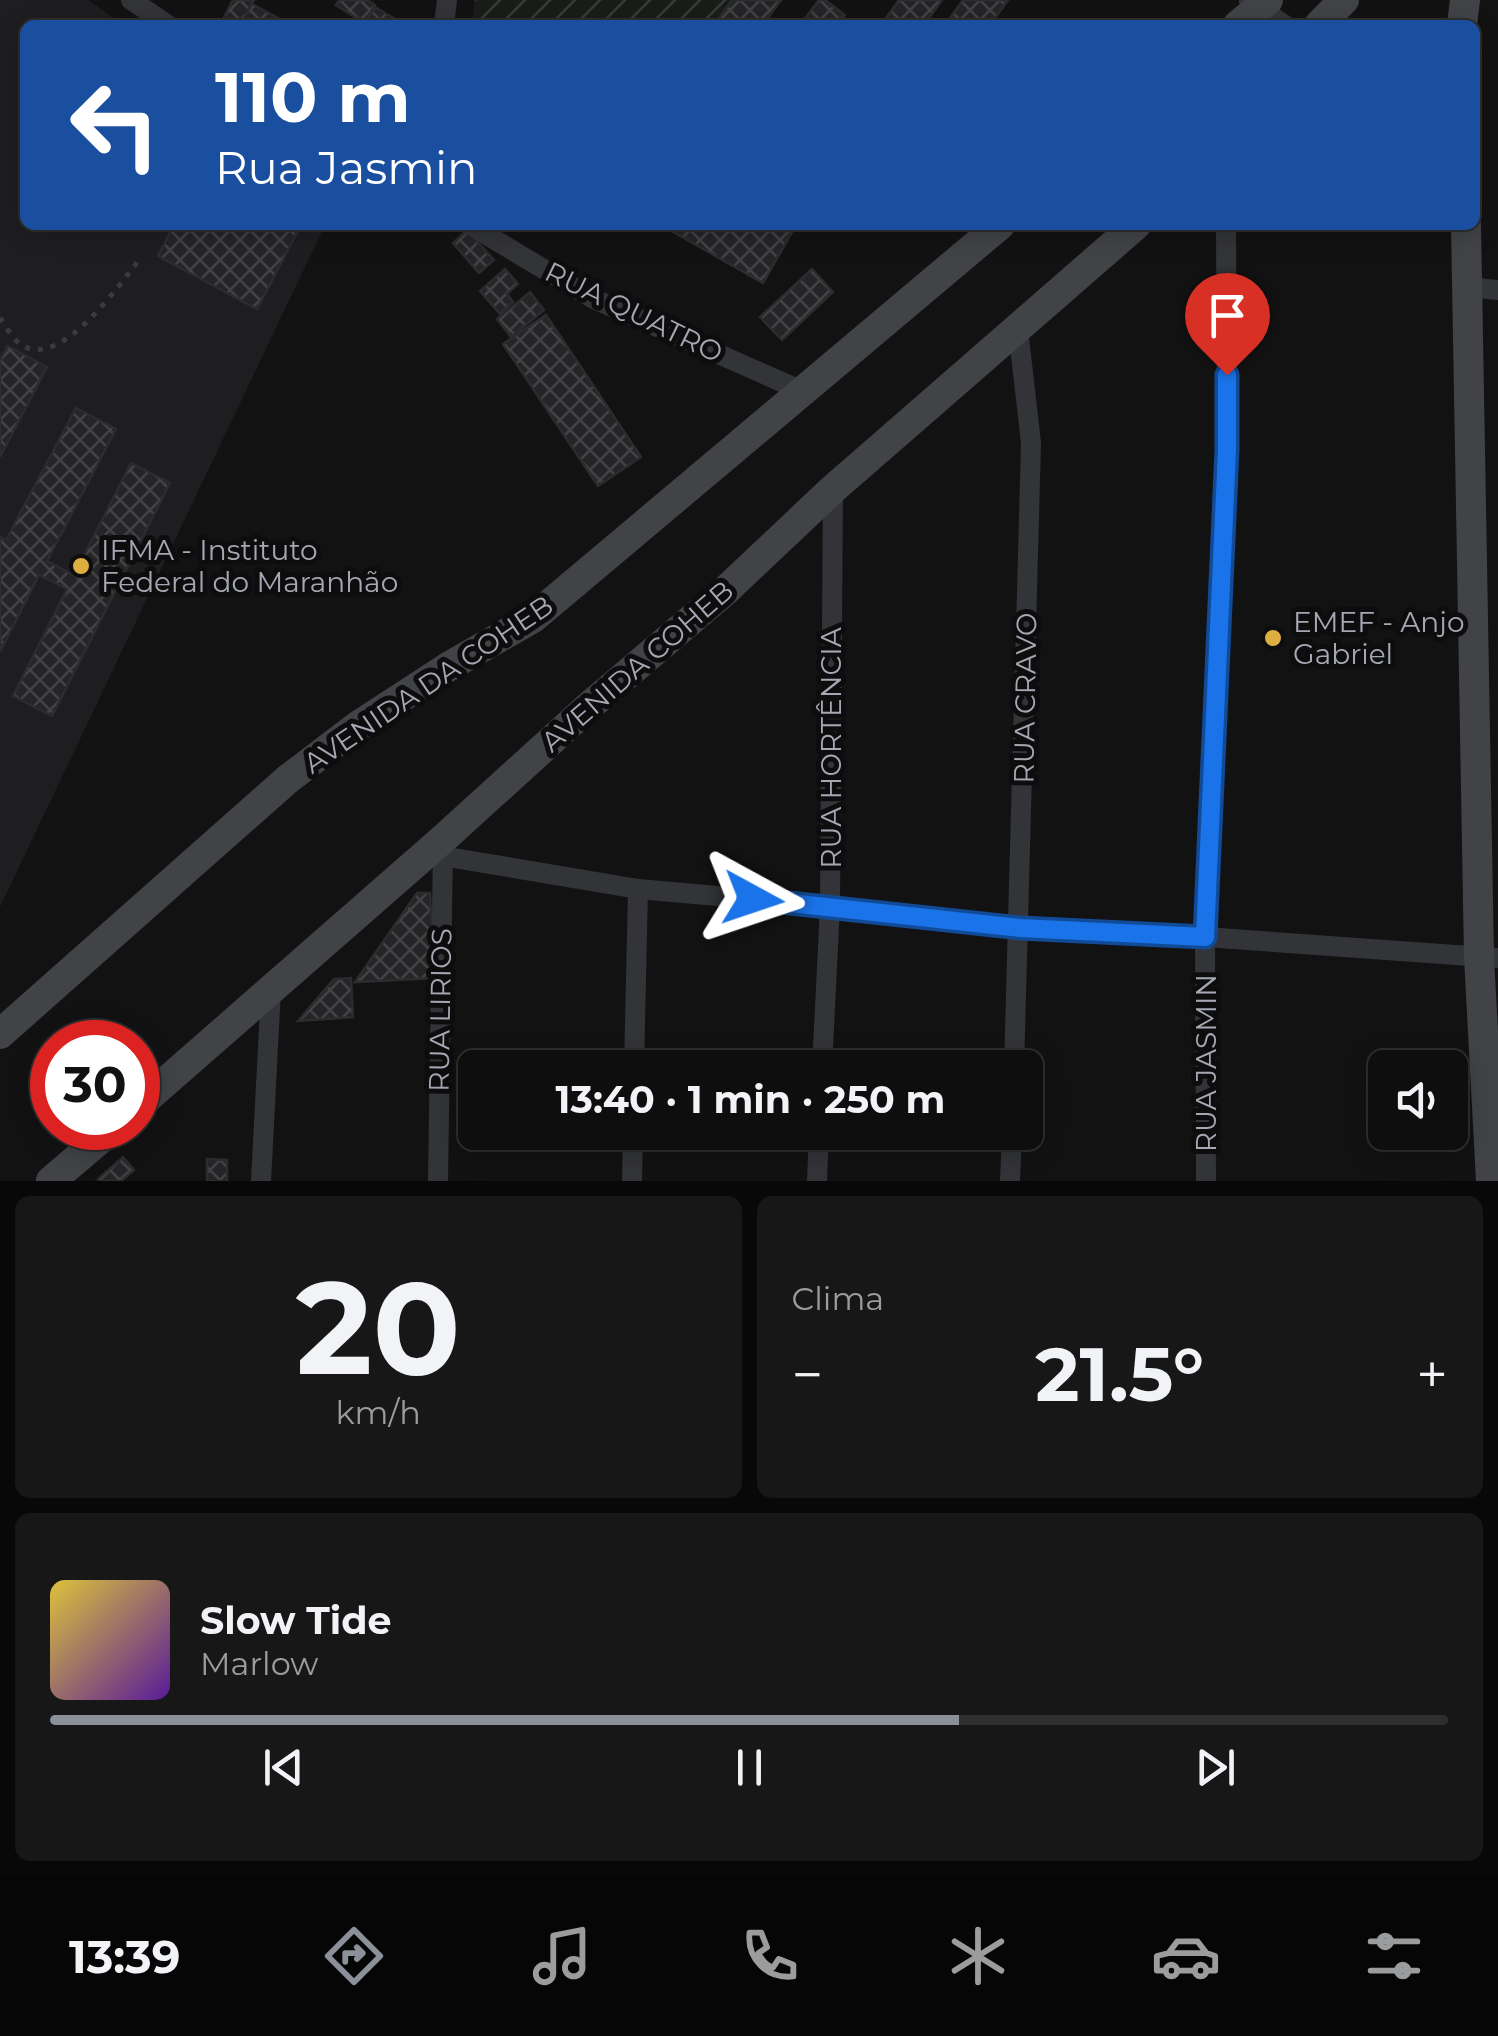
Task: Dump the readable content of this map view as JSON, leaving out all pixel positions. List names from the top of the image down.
{
  "streets": {
    "main road": ["AVENIDA COHEB", "AVENIDA DA COHEB"],
    "street": [
      "RUA QUATRO",
      "RUA CRAVO",
      "RUA HORTÊNCIA",
      "RUA LIRIOS",
      "RUA JASMIN"
    ]
  },
  "crossings": [
    ["RUA QUATRO", "AVENIDA DA COHEB"],
    ["AVENIDA COHEB", "RUA CRAVO"],
    ["AVENIDA COHEB", "RUA HORTÊNCIA"],
    ["AVENIDA COHEB", "RUA LIRIOS"]
  ],
  "places": ["IFMA - Instituto Federal do Maranhão", "EMEF - Anjo Gabriel"],
  "page": {
    "turn": ["110 m", "Rua Jasmin"],
    "limit": "30",
    "trip": "13:40 · 1 min · 250 m",
    "tile": [
      ["20", "km/h"],
      "Clima"
    ],
    "heat": ["−", "21.5°", "+"],
    "song": ["Slow Tide", "Marlow"],
    "tabs": "13:39"
  }
}
